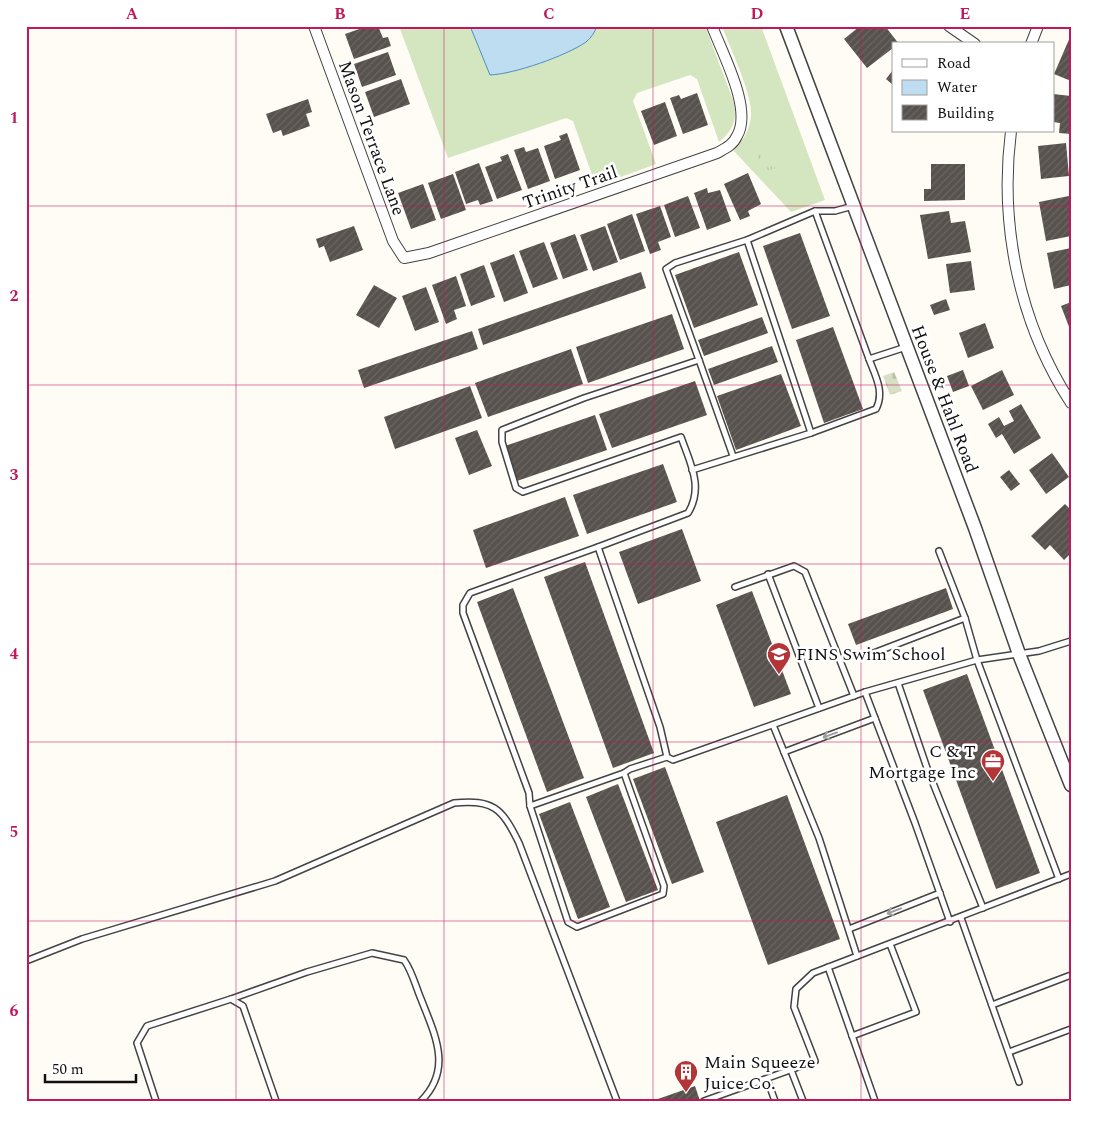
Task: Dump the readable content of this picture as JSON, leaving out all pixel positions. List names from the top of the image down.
{
  "streets": {
    "street": ["Mason Terrace Lane", "Trinity Trail", "House & Hahl Road"]
  },
  "crossings": [
    ["Mason Terrace Lane", "Trinity Trail"]
  ],
  "places": {
    "school or university": ["FINS Swim School"],
    "office": ["C & T Mortgage Inc"],
    "building": ["Main Squeeze Juice Co."]
  },
  "legend": ["Road", "Water", "Building"],
  "scale_bar": "50 m",
  "grid": {
    "columns": [
      "A",
      "B",
      "C",
      "D",
      "E"
    ],
    "rows": [
      "1",
      "2",
      "3",
      "4",
      "5",
      "6"
    ]
  }
}
